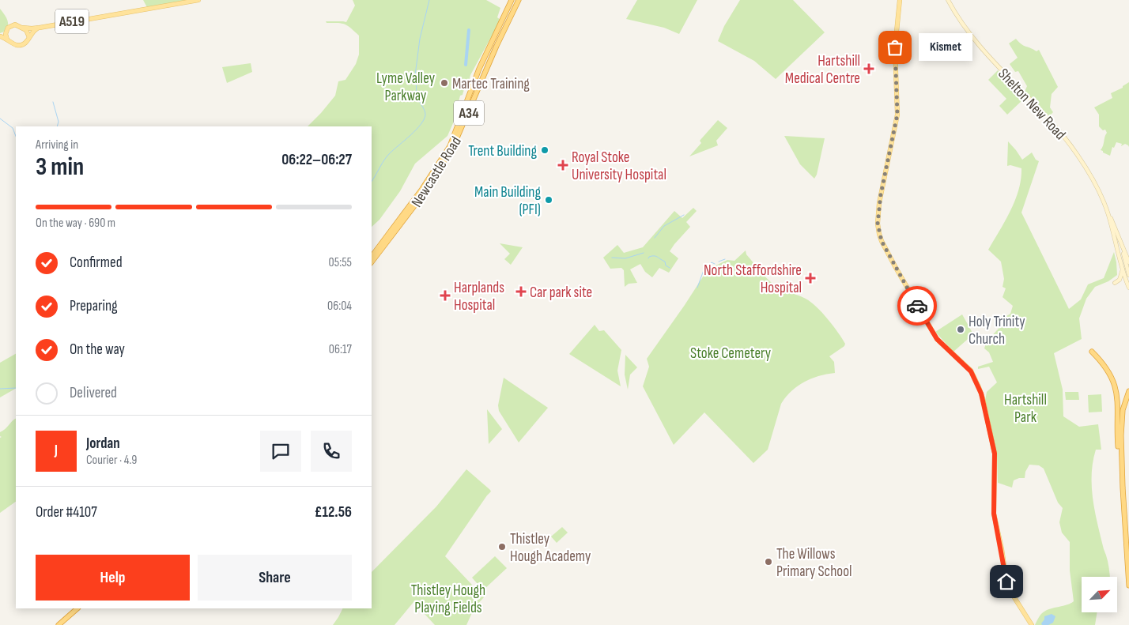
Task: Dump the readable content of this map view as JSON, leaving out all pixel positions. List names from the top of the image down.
{
  "streets": {
    "highway": ["A34", "Newcastle Road"],
    "main road": ["A519", "Shelton New Road"]
  },
  "crossings": [
    ["A34", "Newcastle Road"]
  ],
  "parks": [
    "Lyme Valley Parkway",
    "Stoke Cemetery",
    "Hartshill Park",
    "Thistley Hough Playing Fields"
  ],
  "places": {
    "other": [
      "Kismet",
      "Martec Training",
      "Trent Building",
      "Main Building (PFI)",
      "Holy Trinity Church",
      "Thistley Hough Academy",
      "The Willows Primary School"
    ],
    "health": [
      "Hartshill Medical Centre",
      "Royal Stoke University Hospital",
      "North Staffordshire Hospital",
      "Car park site",
      "Harplands Hospital"
    ]
  },
  "north": "top right",
  "page": {
    "bubble": "Kismet",
    "heading": ["3 min", "Arriving in", "06:22–06:27"],
    "panel": [
      "Jordan",
      "Courier · 4.9",
      "Order #4107",
      "£12.56"
    ],
    "bar": "On the way · 690 m",
    "list": [
      ["Confirmed", "05:55"],
      ["Preparing", "06:04"],
      ["On the way", "06:17"],
      "Delivered"
    ],
    "round": "J",
    "buttons": ["Help", "Share"]
  }
}
